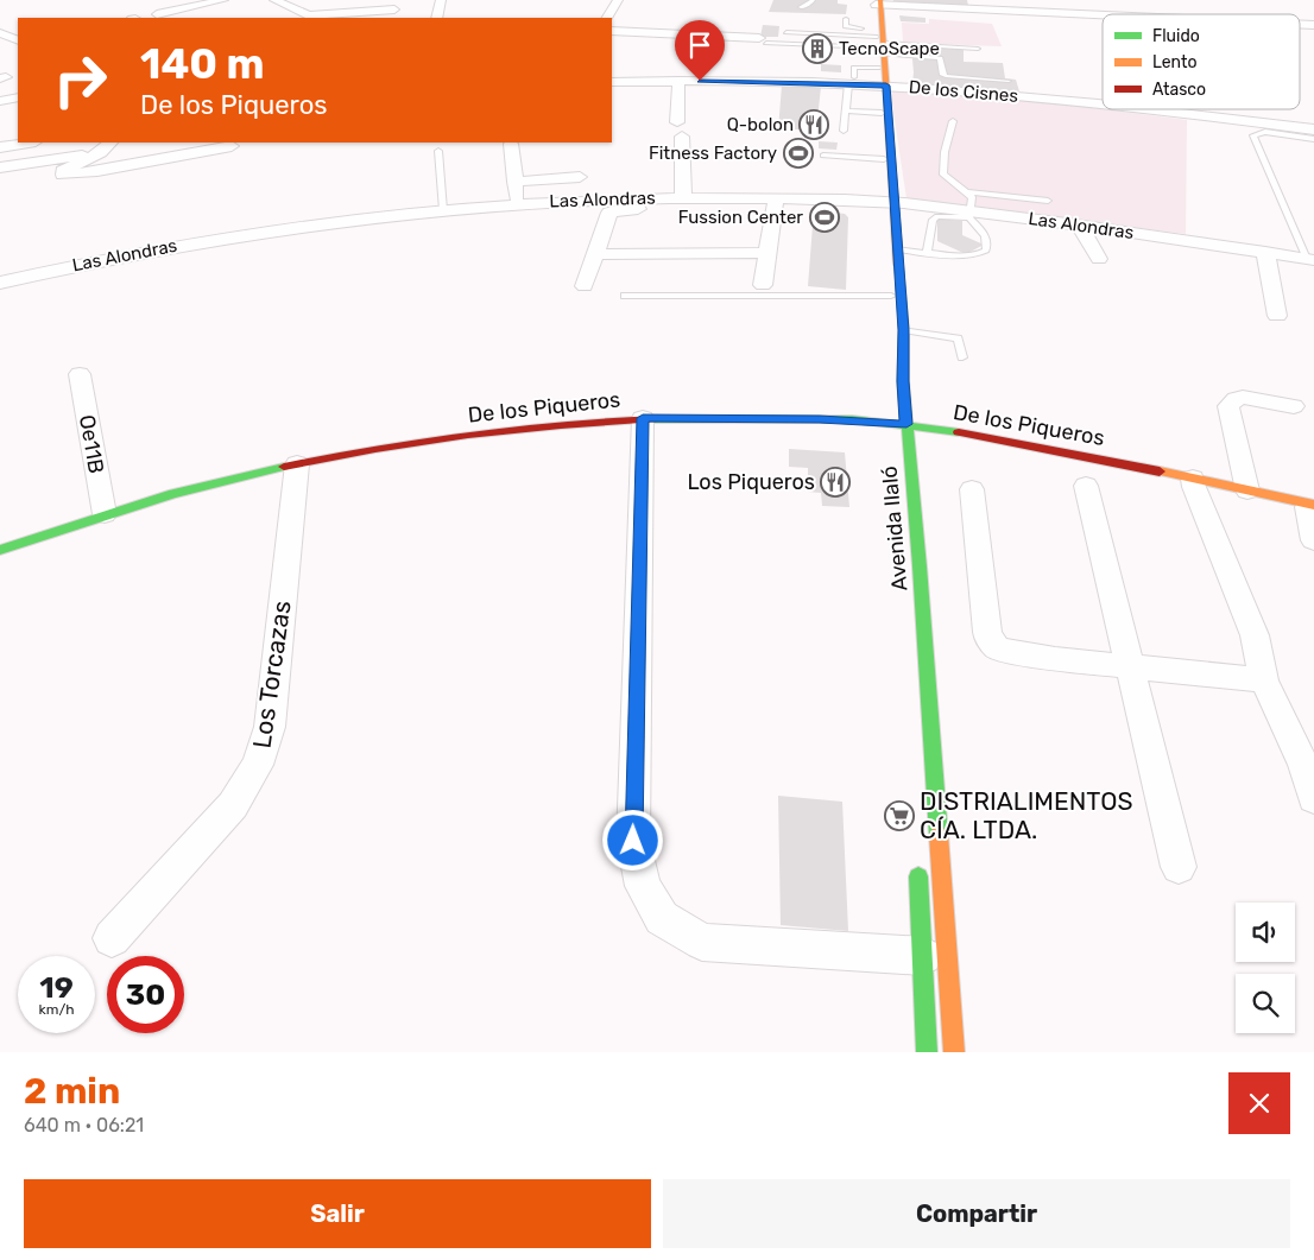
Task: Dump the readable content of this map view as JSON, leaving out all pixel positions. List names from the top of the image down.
{
  "streets": {
    "main road": ["De los Piqueros", "Avenida Ilaló"],
    "street": [
      "De los Cisnes",
      "Las Alondras",
      "Oe11B",
      "Los Torcazas"
    ]
  },
  "crossings": [
    ["De los Cisnes", "Avenida Ilaló"],
    ["Las Alondras", "Avenida Ilaló"],
    ["De los Piqueros", "Oe11B"],
    ["De los Piqueros", "Avenida Ilaló"],
    ["De los Piqueros", "Los Torcazas"]
  ],
  "places": {
    "building": ["TecnoScape"],
    "restaurant": ["Q-bolon", "Los Piqueros"],
    "sports": ["Fitness Factory", "Fussion Center"],
    "supermarket": ["DISTRIALIMENTOS CÍA. LTDA."]
  },
  "legend": ["Fluido", "Lento", "Atasco"],
  "page": {
    "turn": ["140 m", "De los Piqueros"],
    "speed": "19 km/h",
    "limit": "30",
    "heading": ["2 min", "640 m · 06:21"],
    "buttons": ["Salir", "Compartir"]
  }
}
